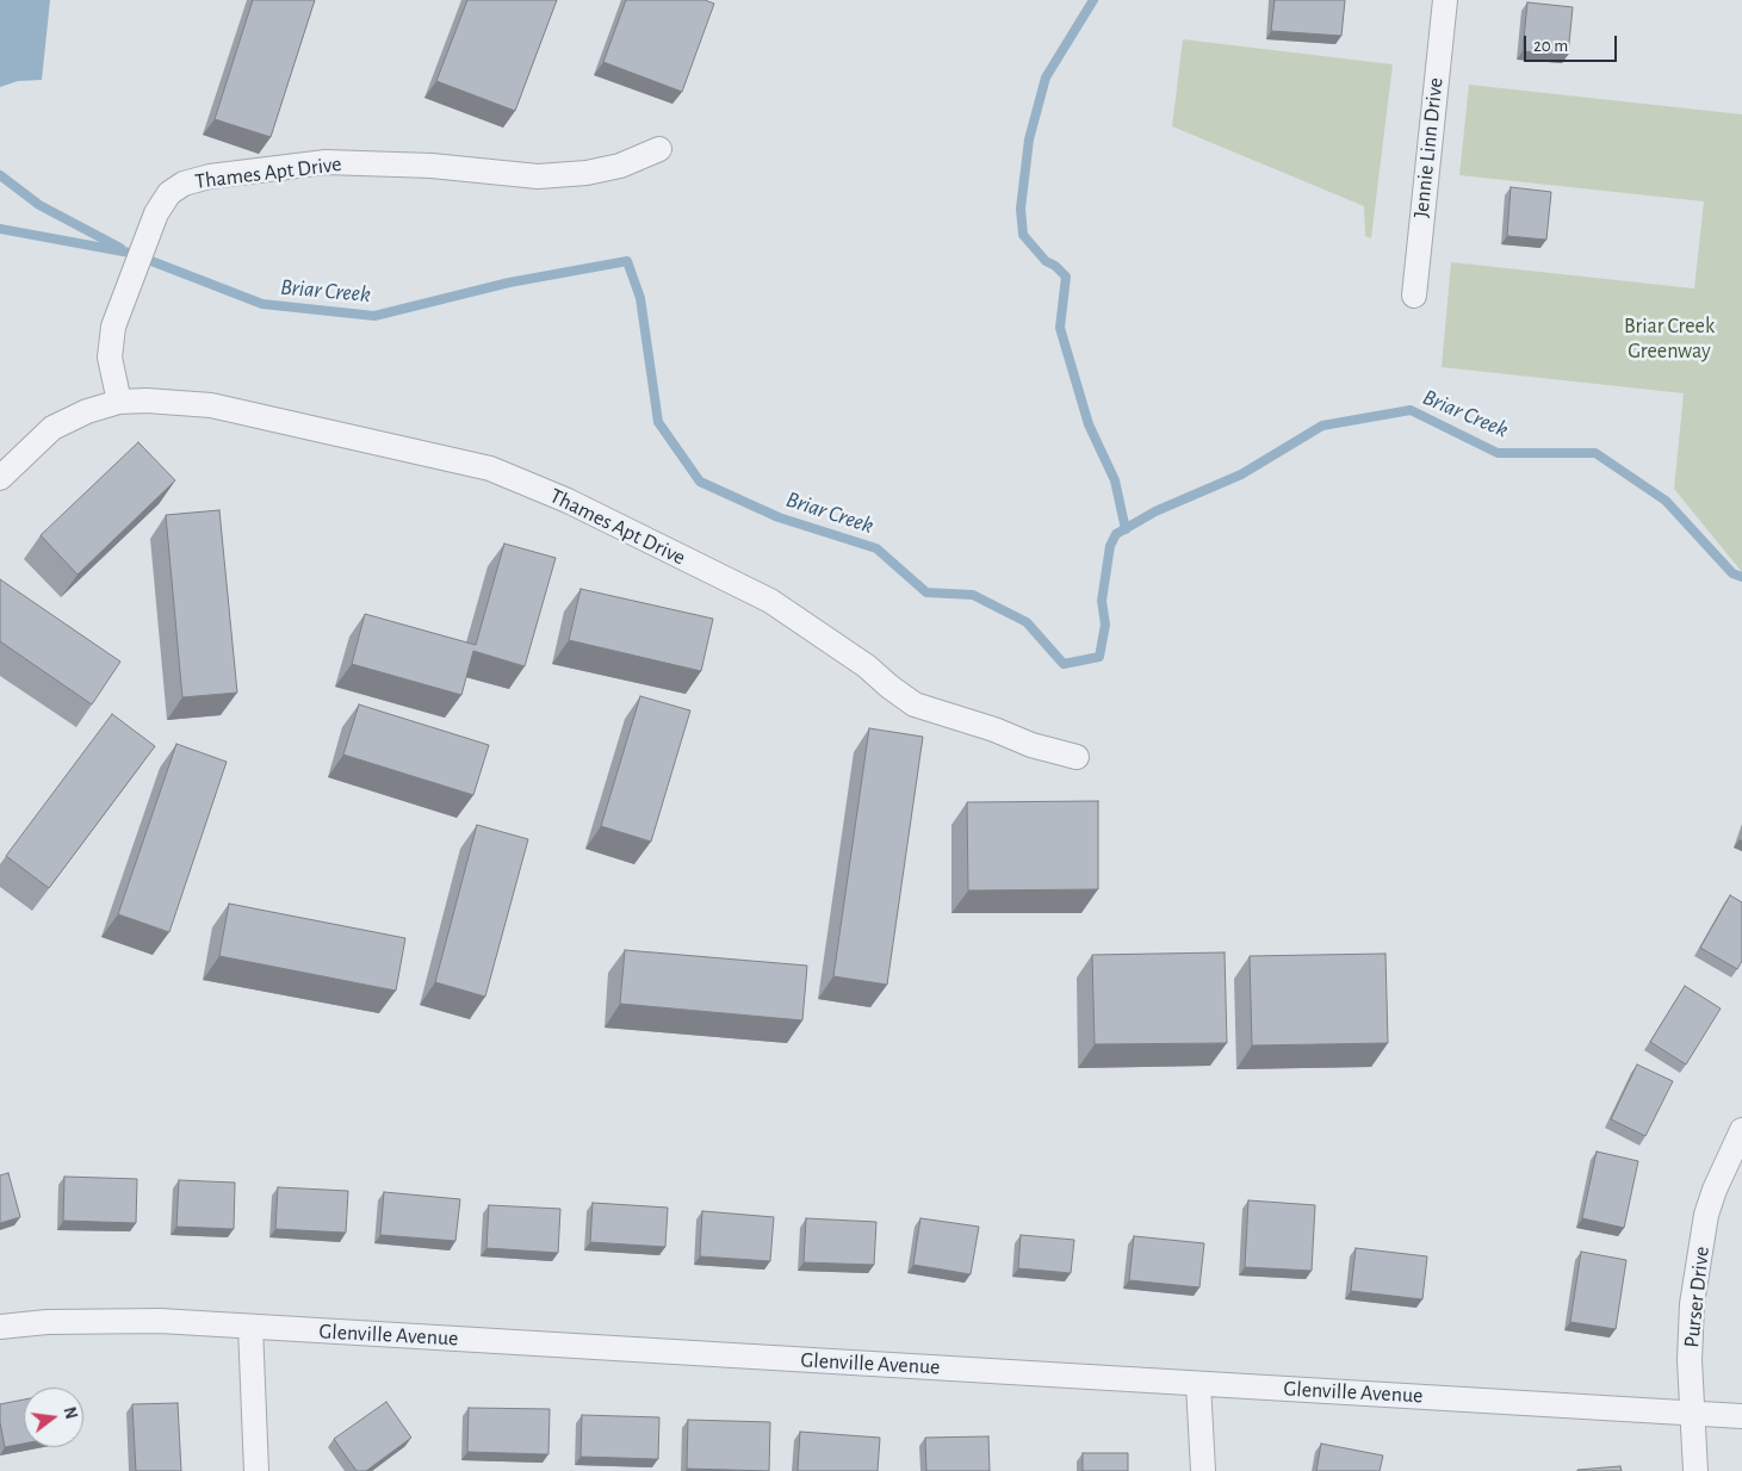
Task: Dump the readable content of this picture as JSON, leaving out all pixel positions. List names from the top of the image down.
{
  "streets": {
    "street": [
      "Jennie Linn Drive",
      "Thames Apt Drive",
      "Purser Drive",
      "Glenville Avenue"
    ]
  },
  "crossings": [
    ["Purser Drive", "Glenville Avenue"]
  ],
  "water": ["Briar Creek"],
  "parks": ["Briar Creek Greenway"],
  "scale_bar": "20 m",
  "north": "right"
}
